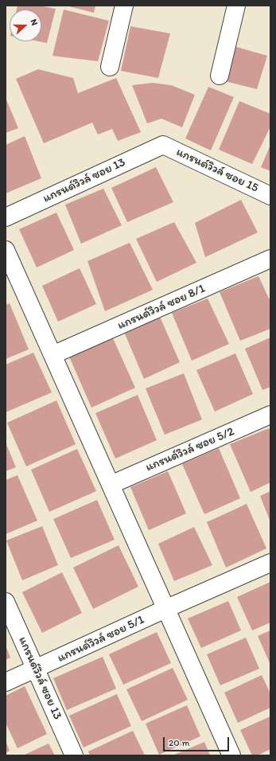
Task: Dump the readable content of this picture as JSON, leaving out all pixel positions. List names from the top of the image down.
{
  "streets": {
    "street": [
      "แกรนด์วิวล์ ซอย 15",
      "แกรนด์วิวล์ ซอย 13",
      "แกรนด์วิวล์ ซอย 8/1",
      "แกรนด์วิวล์ ซอย 5/2",
      "แกรนด์วิวล์ ซอย 5/1"
    ]
  },
  "crossings": [
    ["แกรนด์วิวล์ ซอย 15", "แกรนด์วิวล์ ซอย 13"],
    ["แกรนด์วิวล์ ซอย 13", "แกรนด์วิวล์ ซอย 5/1"]
  ],
  "scale_bar": "20 m",
  "north": "right"
}
